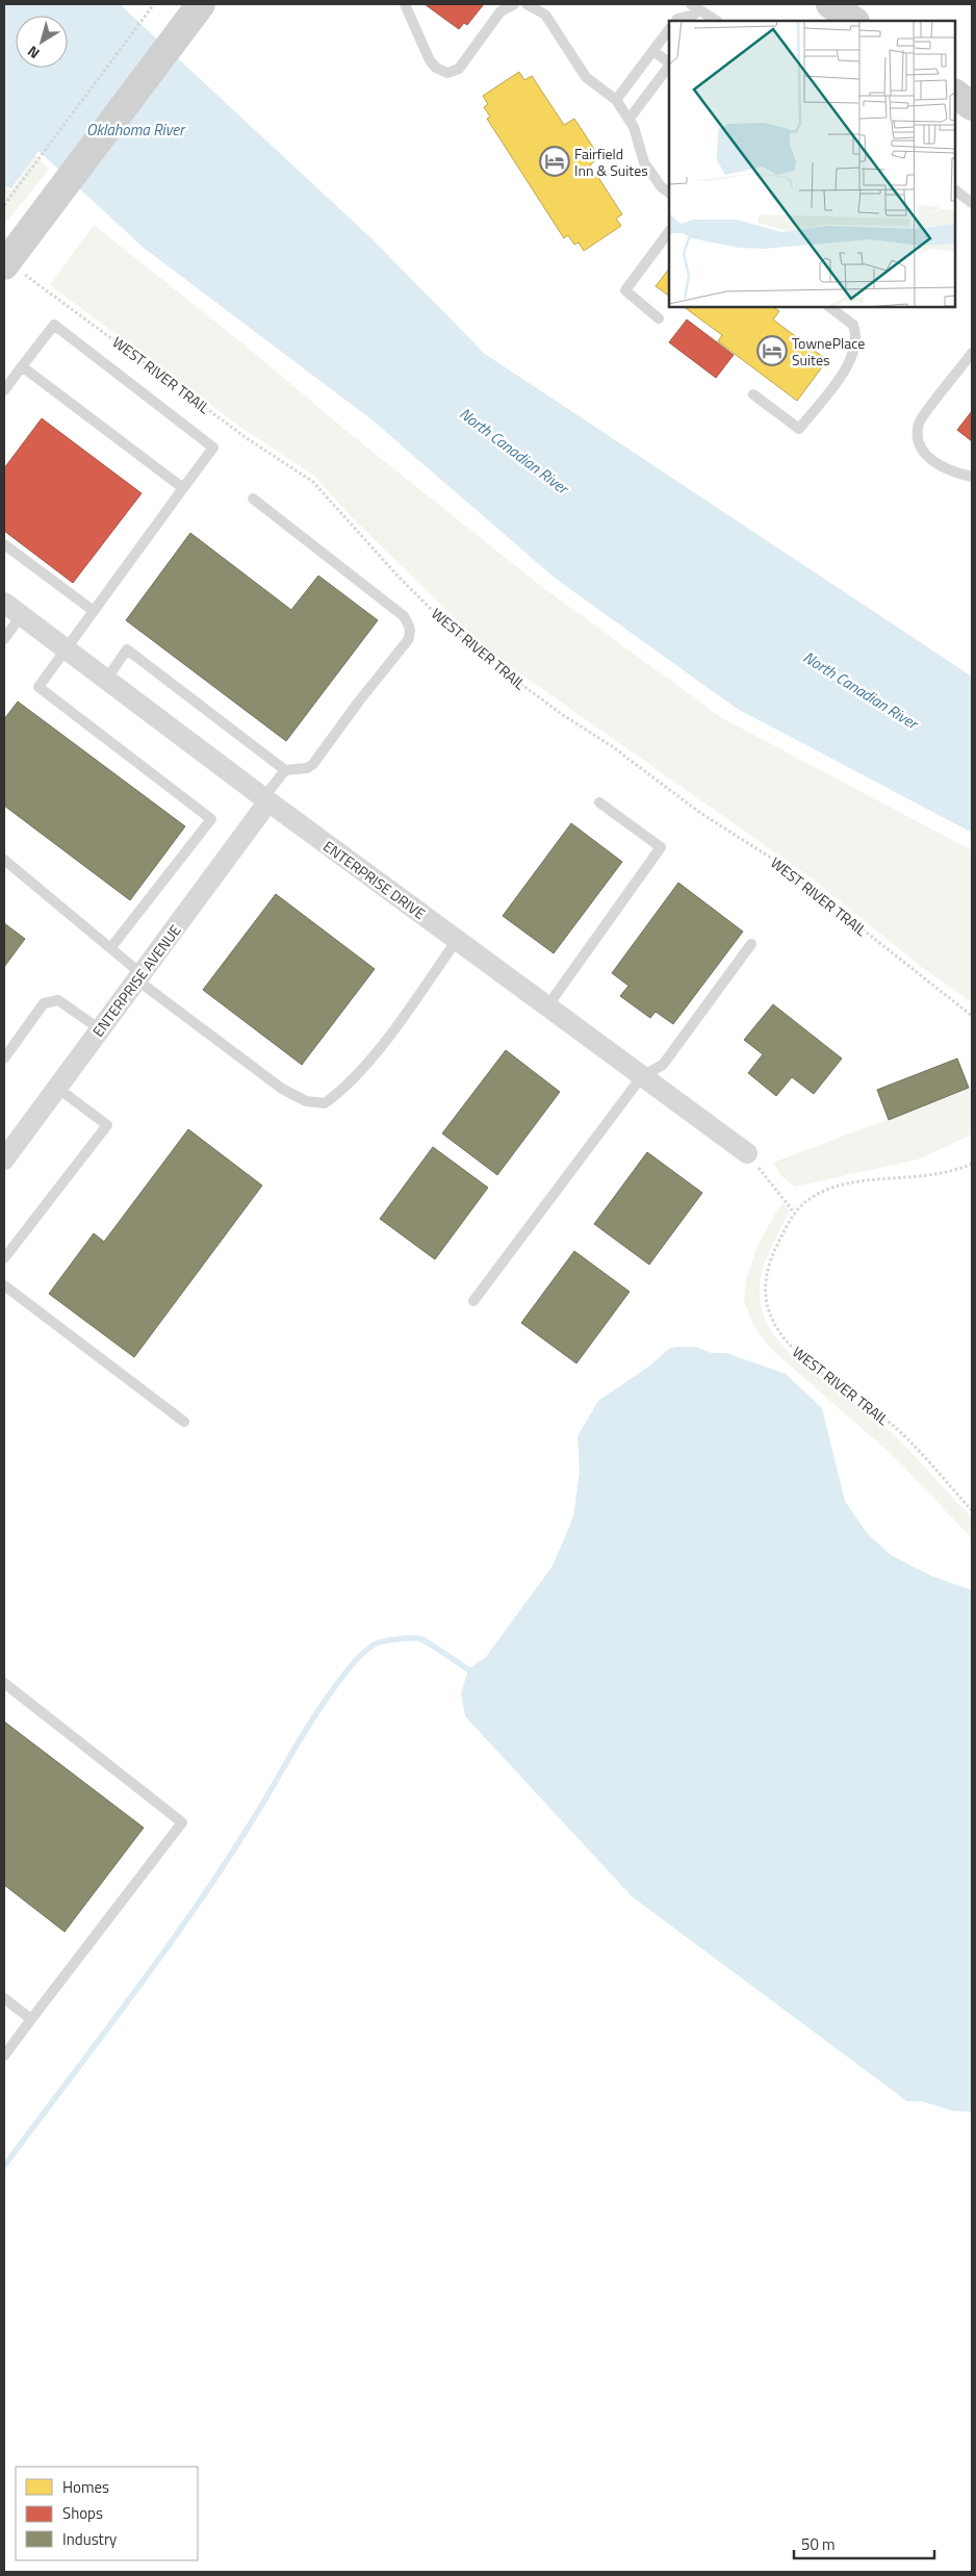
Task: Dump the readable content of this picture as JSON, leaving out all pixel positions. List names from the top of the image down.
{
  "streets": {
    "street": ["ENTERPRISE DRIVE", "ENTERPRISE AVENUE"],
    "path": ["WEST RIVER TRAIL"]
  },
  "crossings": [
    ["ENTERPRISE DRIVE", "ENTERPRISE AVENUE"]
  ],
  "water": ["Oklahoma River", "North Canadian River"],
  "places": {
    "hotel": ["Fairfield Inn & Suites", "TownePlace Suites"]
  },
  "legend": ["Homes", "Shops", "Industry"],
  "scale_bar": "50 m",
  "north": "bottom left"
}
